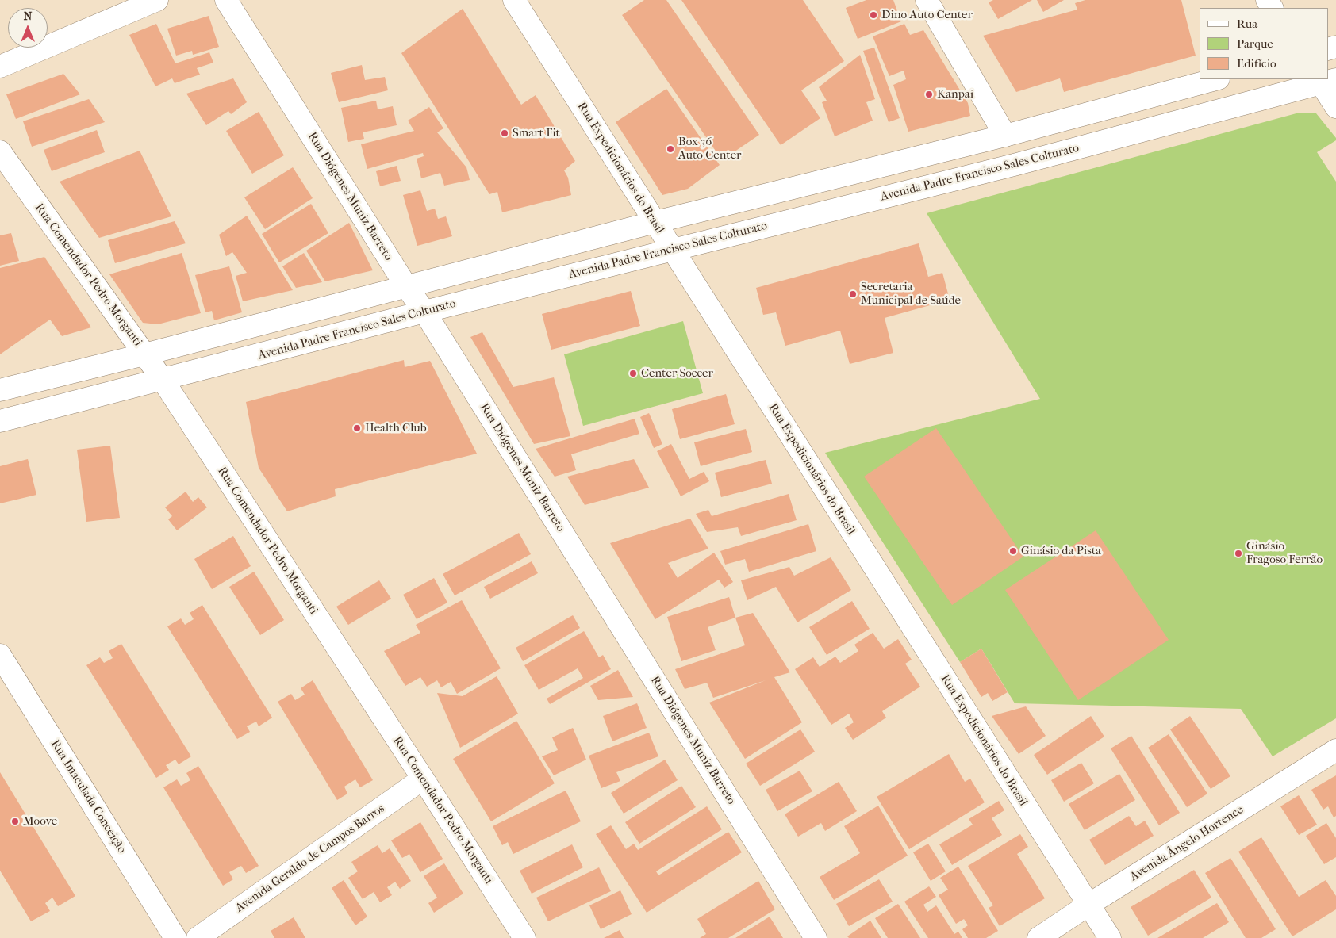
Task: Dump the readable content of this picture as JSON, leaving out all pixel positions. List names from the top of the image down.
{
  "streets": {
    "street": [
      "Rua Expedicionários do Brasil",
      "Avenida Padre Francisco Sales Colturato",
      "Rua Diógenes Muniz Barreto",
      "Rua Comendador Pedro Morganti",
      "Rua Imaculada Conceição",
      "Avenida Ângelo Hortence",
      "Avenida Geraldo de Campos Barros"
    ]
  },
  "crossings": [
    ["Rua Expedicionários do Brasil", "Avenida Padre Francisco Sales Colturato"],
    ["Rua Expedicionários do Brasil", "Avenida Ângelo Hortence"],
    ["Avenida Padre Francisco Sales Colturato", "Rua Diógenes Muniz Barreto"],
    ["Avenida Padre Francisco Sales Colturato", "Rua Comendador Pedro Morganti"],
    ["Rua Comendador Pedro Morganti", "Avenida Geraldo de Campos Barros"]
  ],
  "places": [
    "Dino Auto Center",
    "Kanpai",
    "Smart Fit",
    "Box 36 Auto Center",
    "Secretaria Municipal de Saúde",
    "Center Soccer",
    "Health Club",
    "Ginásio da Pista",
    "Ginásio Fragoso Ferrão",
    "Moove"
  ],
  "legend": ["Rua", "Parque", "Edifício"],
  "north": "top"
}
